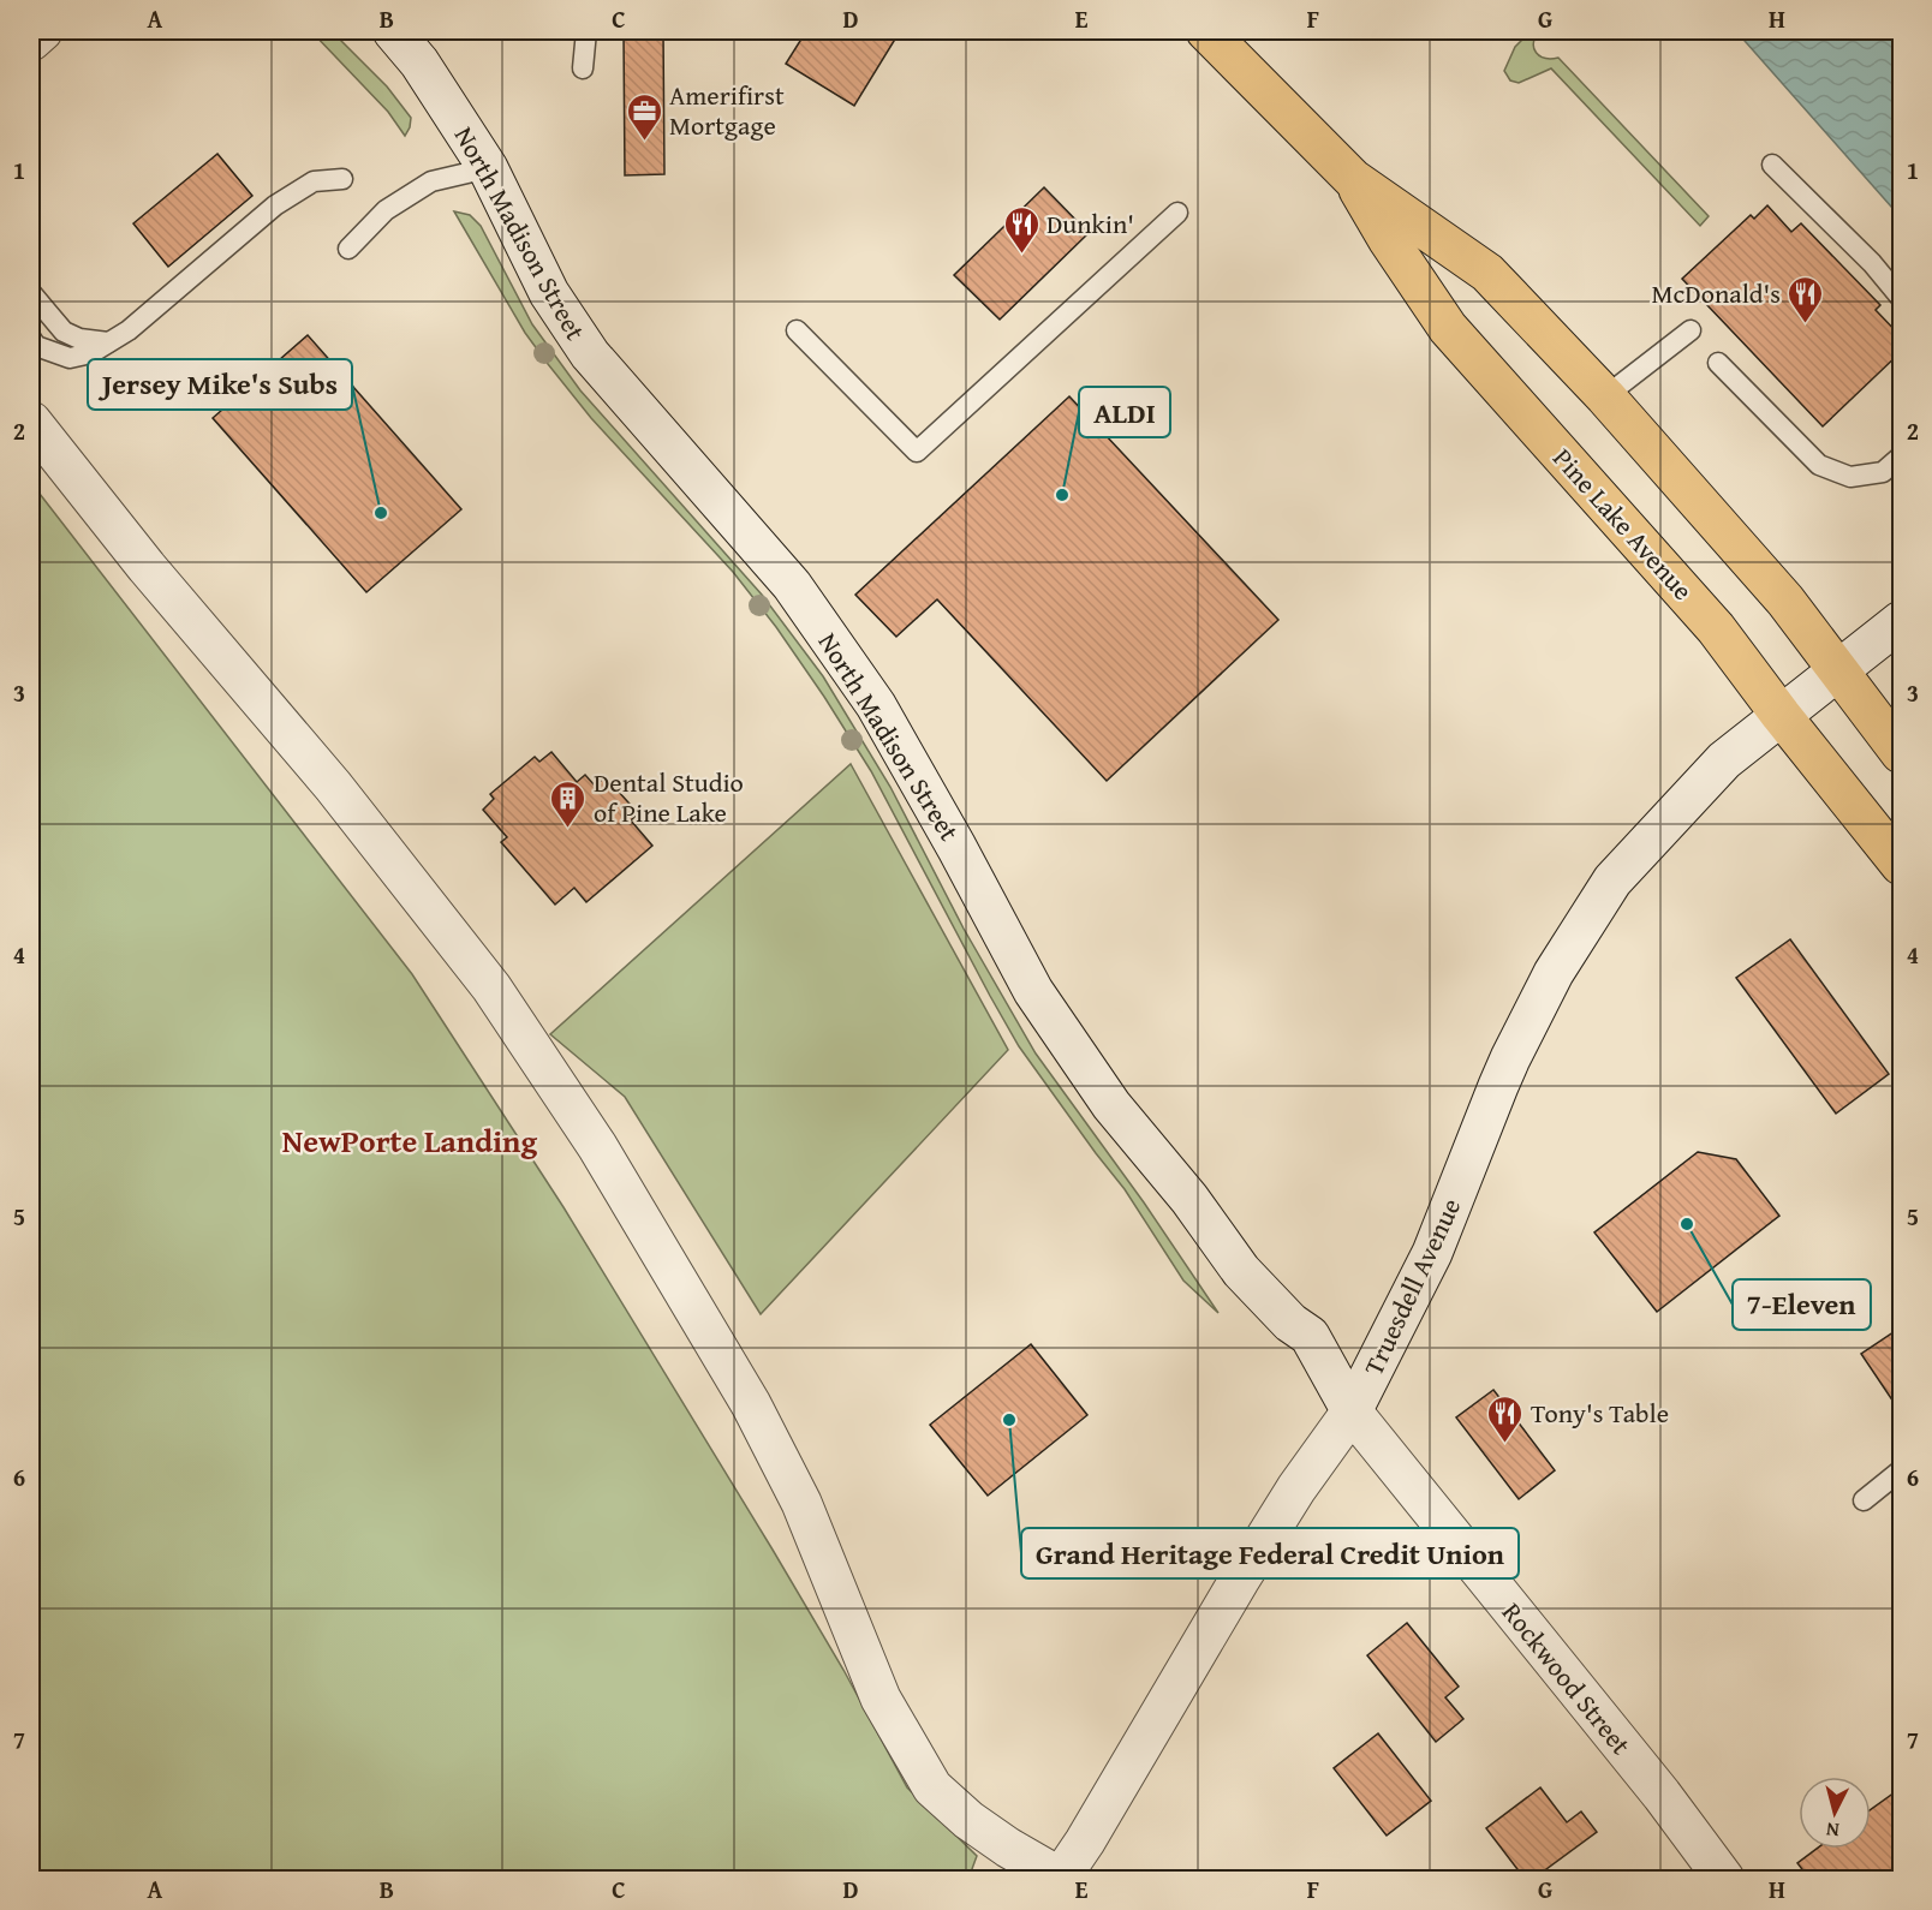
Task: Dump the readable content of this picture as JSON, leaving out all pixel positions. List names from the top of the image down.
{
  "streets": {
    "main road": ["Pine Lake Avenue"],
    "street": ["North Madison Street", "Truesdell Avenue", "Rockwood Street"]
  },
  "crossings": [
    ["North Madison Street", "Truesdell Avenue"],
    ["North Madison Street", "Rockwood Street"],
    ["Pine Lake Avenue", "Truesdell Avenue"],
    ["Truesdell Avenue", "Rockwood Street"]
  ],
  "districts": ["NewPorte Landing"],
  "places": {
    "office": ["Amerifirst Mortgage"],
    "restaurant": ["Dunkin'", "McDonald's", "Tony's Table"],
    "other": [
      "ALDI",
      "Jersey Mike's Subs",
      "7-Eleven",
      "Grand Heritage Federal Credit Union"
    ],
    "building": ["Dental Studio of Pine Lake"]
  },
  "north": "bottom",
  "grid": {
    "columns": [
      "A",
      "B",
      "C",
      "D",
      "E",
      "F",
      "G",
      "H"
    ],
    "rows": [
      "1",
      "2",
      "3",
      "4",
      "5",
      "6",
      "7"
    ]
  }
}
